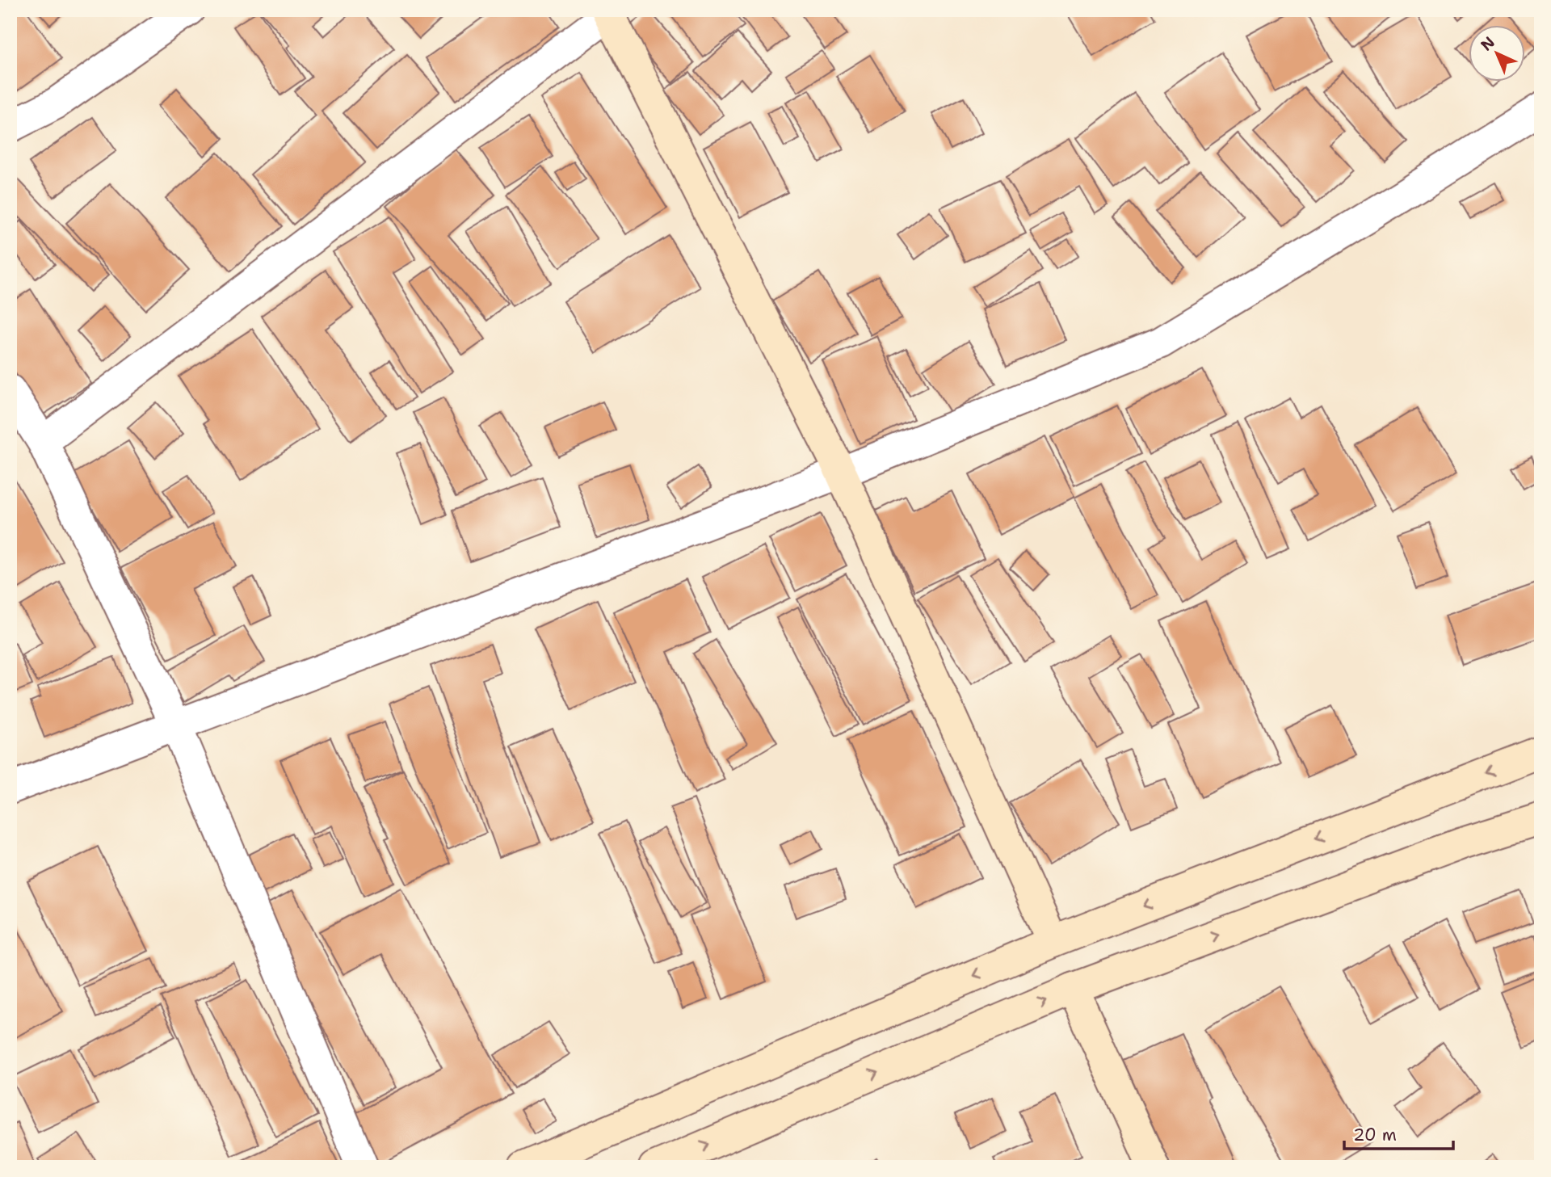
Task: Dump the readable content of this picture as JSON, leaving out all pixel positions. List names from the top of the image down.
{
  "scale_bar": "20 m",
  "north": "top left"
}
